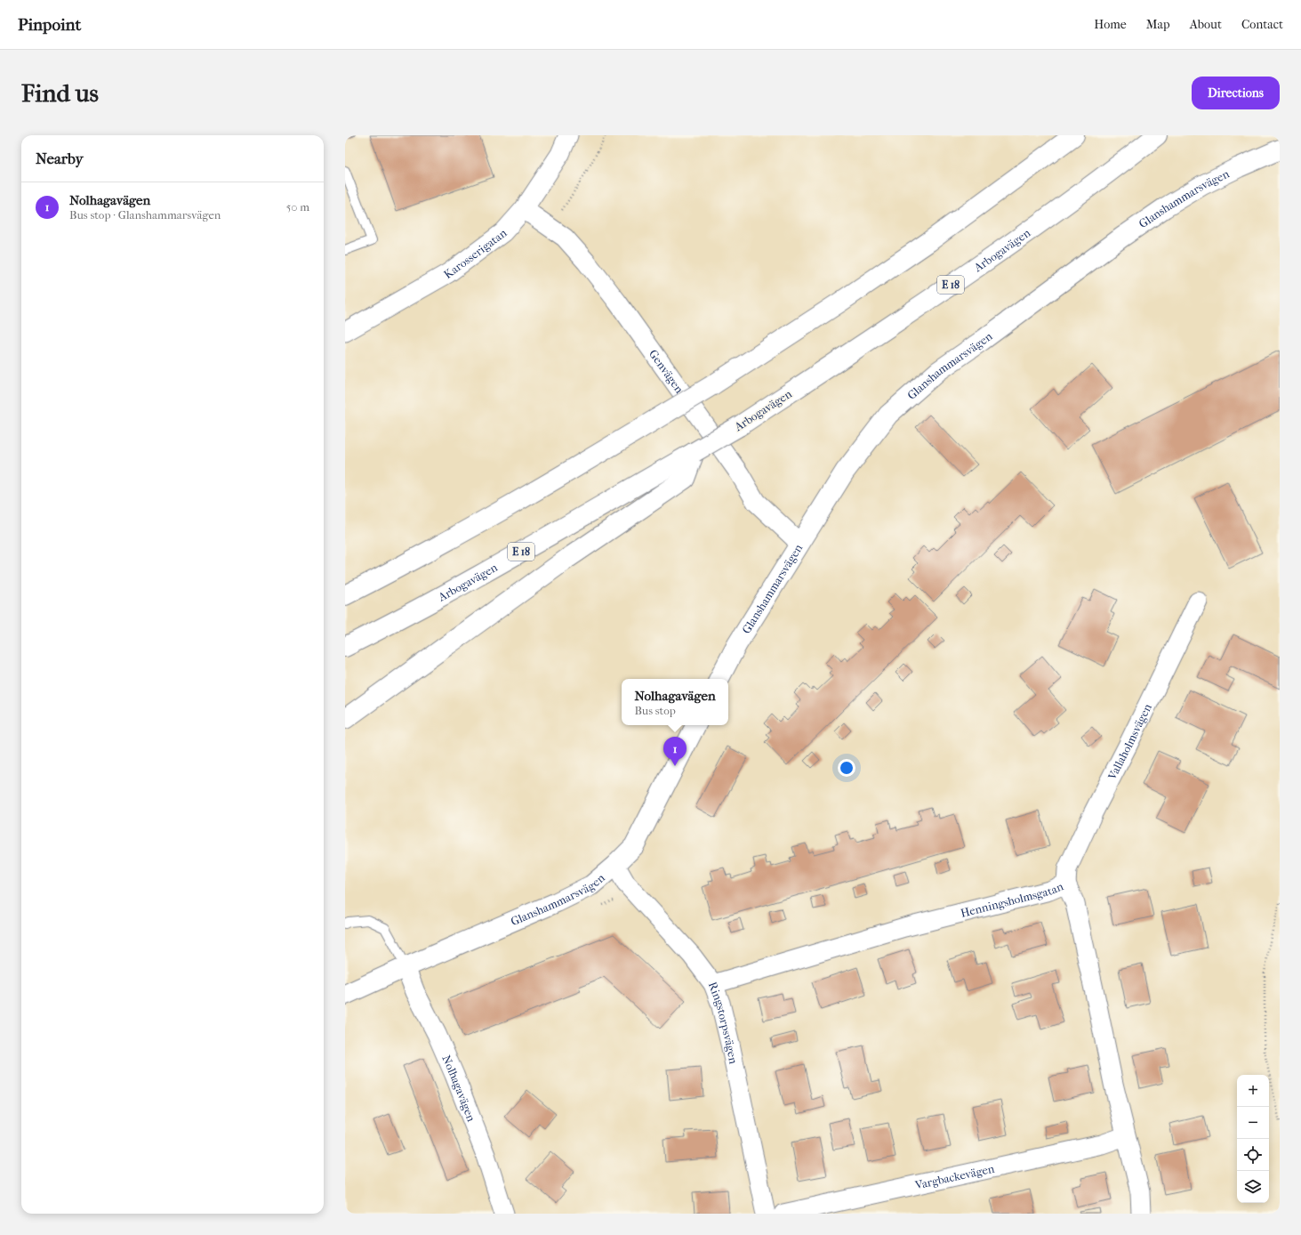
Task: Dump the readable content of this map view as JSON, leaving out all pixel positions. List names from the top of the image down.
{
  "streets": {
    "main road": ["Glanshammarsvägen", "Arbogavägen", "E 18"],
    "street": [
      "Karosserigatan",
      "Genvägen",
      "Vallaholmsvägen",
      "Henningsholmsgatan",
      "Ringstorpsvägen",
      "Nolhagavägen",
      "Vargbackevägen"
    ]
  },
  "crossings": [
    ["Glanshammarsvägen", "Genvägen"],
    ["Glanshammarsvägen", "Ringstorpsvägen"],
    ["Glanshammarsvägen", "Nolhagavägen"],
    ["Karosserigatan", "Genvägen"],
    ["Vallaholmsvägen", "Henningsholmsgatan"],
    ["Henningsholmsgatan", "Ringstorpsvägen"],
    ["Henningsholmsgatan", "Vargbackevägen"]
  ],
  "page": {
    "header": "Pinpoint",
    "nav": [
      "Home",
      "Map",
      "About",
      "Contact"
    ],
    "buttons": "Directions",
    "title": "Find us",
    "heading": "Nearby",
    "list": [
      {
        "mark": "1",
        "name": "Nolhagavägen",
        "note": "Bus stop · Glanshammarsvägen",
        "value": "50 m"
      }
    ],
    "popup": ["Nolhagavägen", "Bus stop"],
    "pins": "1",
    "map_buttons": ["+", "−"]
  }
}
